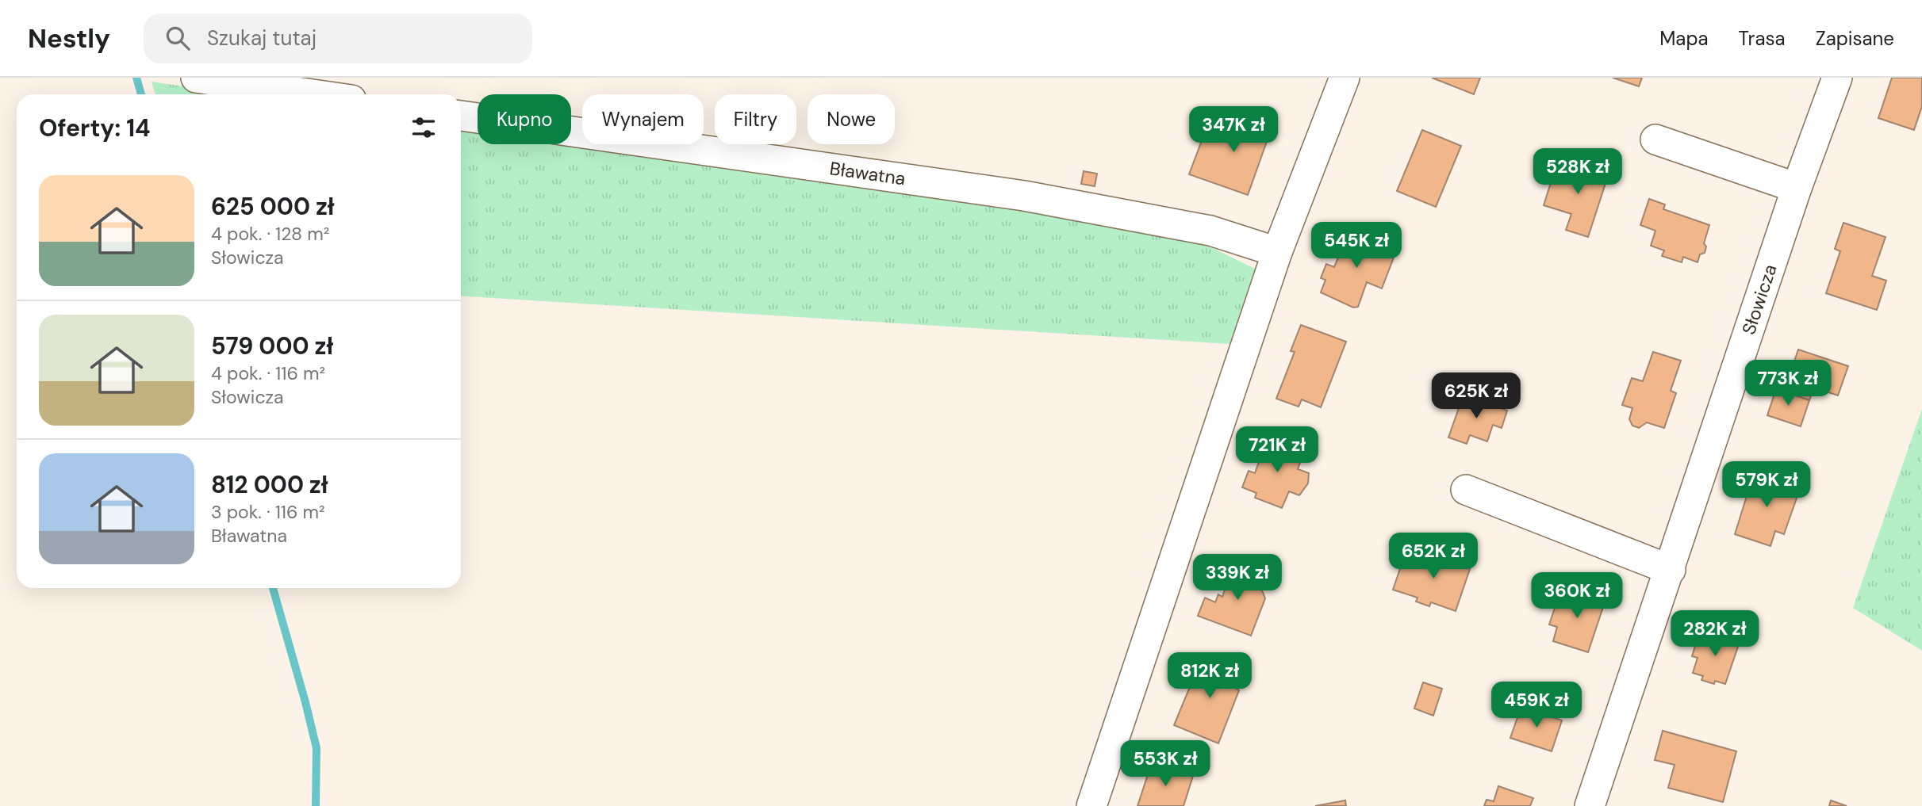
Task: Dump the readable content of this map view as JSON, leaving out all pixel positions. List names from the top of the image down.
{
  "streets": {
    "street": ["Bławatna", "Słowicza"]
  },
  "page": {
    "header": "Nestly",
    "search": "Szukaj tutaj",
    "nav": ["Mapa", "Trasa", "Zapisane"],
    "chip": [
      "Kupno",
      "Wynajem",
      "Filtry",
      "Nowe"
    ],
    "heading": "Oferty: 14",
    "price": [
      "347K zł",
      "528K zł",
      "545K zł",
      "773K zł",
      "625K zł",
      "721K zł",
      "579K zł",
      "652K zł",
      "339K zł",
      "360K zł",
      "282K zł",
      "812K zł",
      "459K zł",
      "553K zł"
    ],
    "list": [
      {
        "name": "625 000 zł",
        "note": "4 pok. · 128 m² · Słowicza"
      },
      {
        "name": "579 000 zł",
        "note": "4 pok. · 116 m² · Słowicza"
      },
      {
        "name": "812 000 zł",
        "note": "3 pok. · 116 m² · Bławatna"
      }
    ]
  }
}
